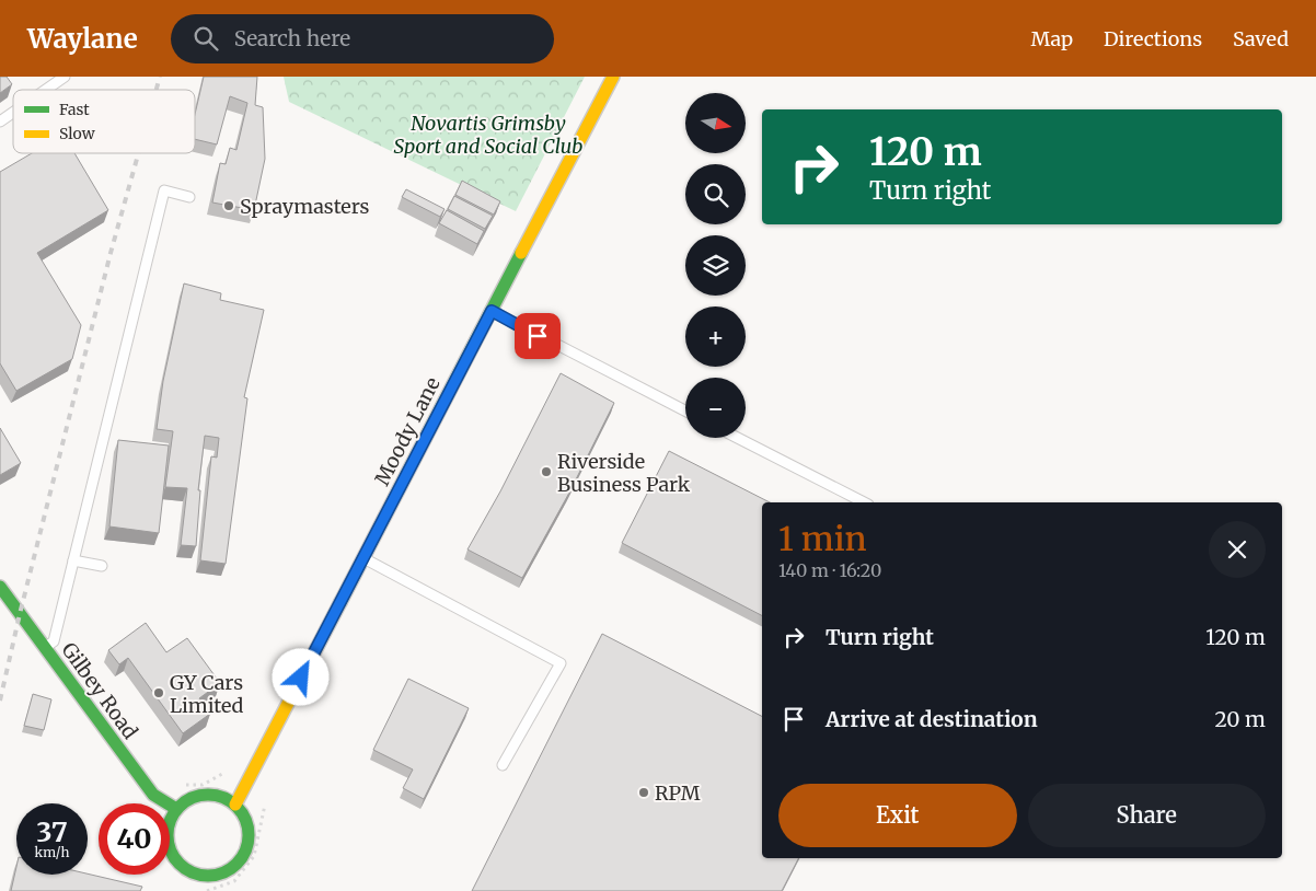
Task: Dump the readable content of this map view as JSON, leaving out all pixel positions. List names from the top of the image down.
{
  "streets": {
    "street": ["Moody Lane", "Gilbey Road"]
  },
  "crossings": [
    ["Moody Lane", "Gilbey Road"]
  ],
  "parks": ["Novartis Grimsby Sport and Social Club"],
  "places": [
    "Spraymasters",
    "Riverside Business Park",
    "GY Cars Limited",
    "RPM"
  ],
  "legend": ["Fast", "Slow"],
  "north": "right",
  "page": {
    "header": "Waylane",
    "search": "Search here",
    "nav": ["Map", "Directions", "Saved"],
    "map_buttons": ["+", "−"],
    "turn": ["120 m", "Turn right"],
    "heading": ["1 min", "140 m · 16:20"],
    "list": [
      {
        "name": "Turn right",
        "value": "120 m"
      },
      {
        "name": "Arrive at destination",
        "value": "20 m"
      }
    ],
    "buttons": ["Exit", "Share"],
    "speed": "37 km/h",
    "limit": "40"
  }
}
